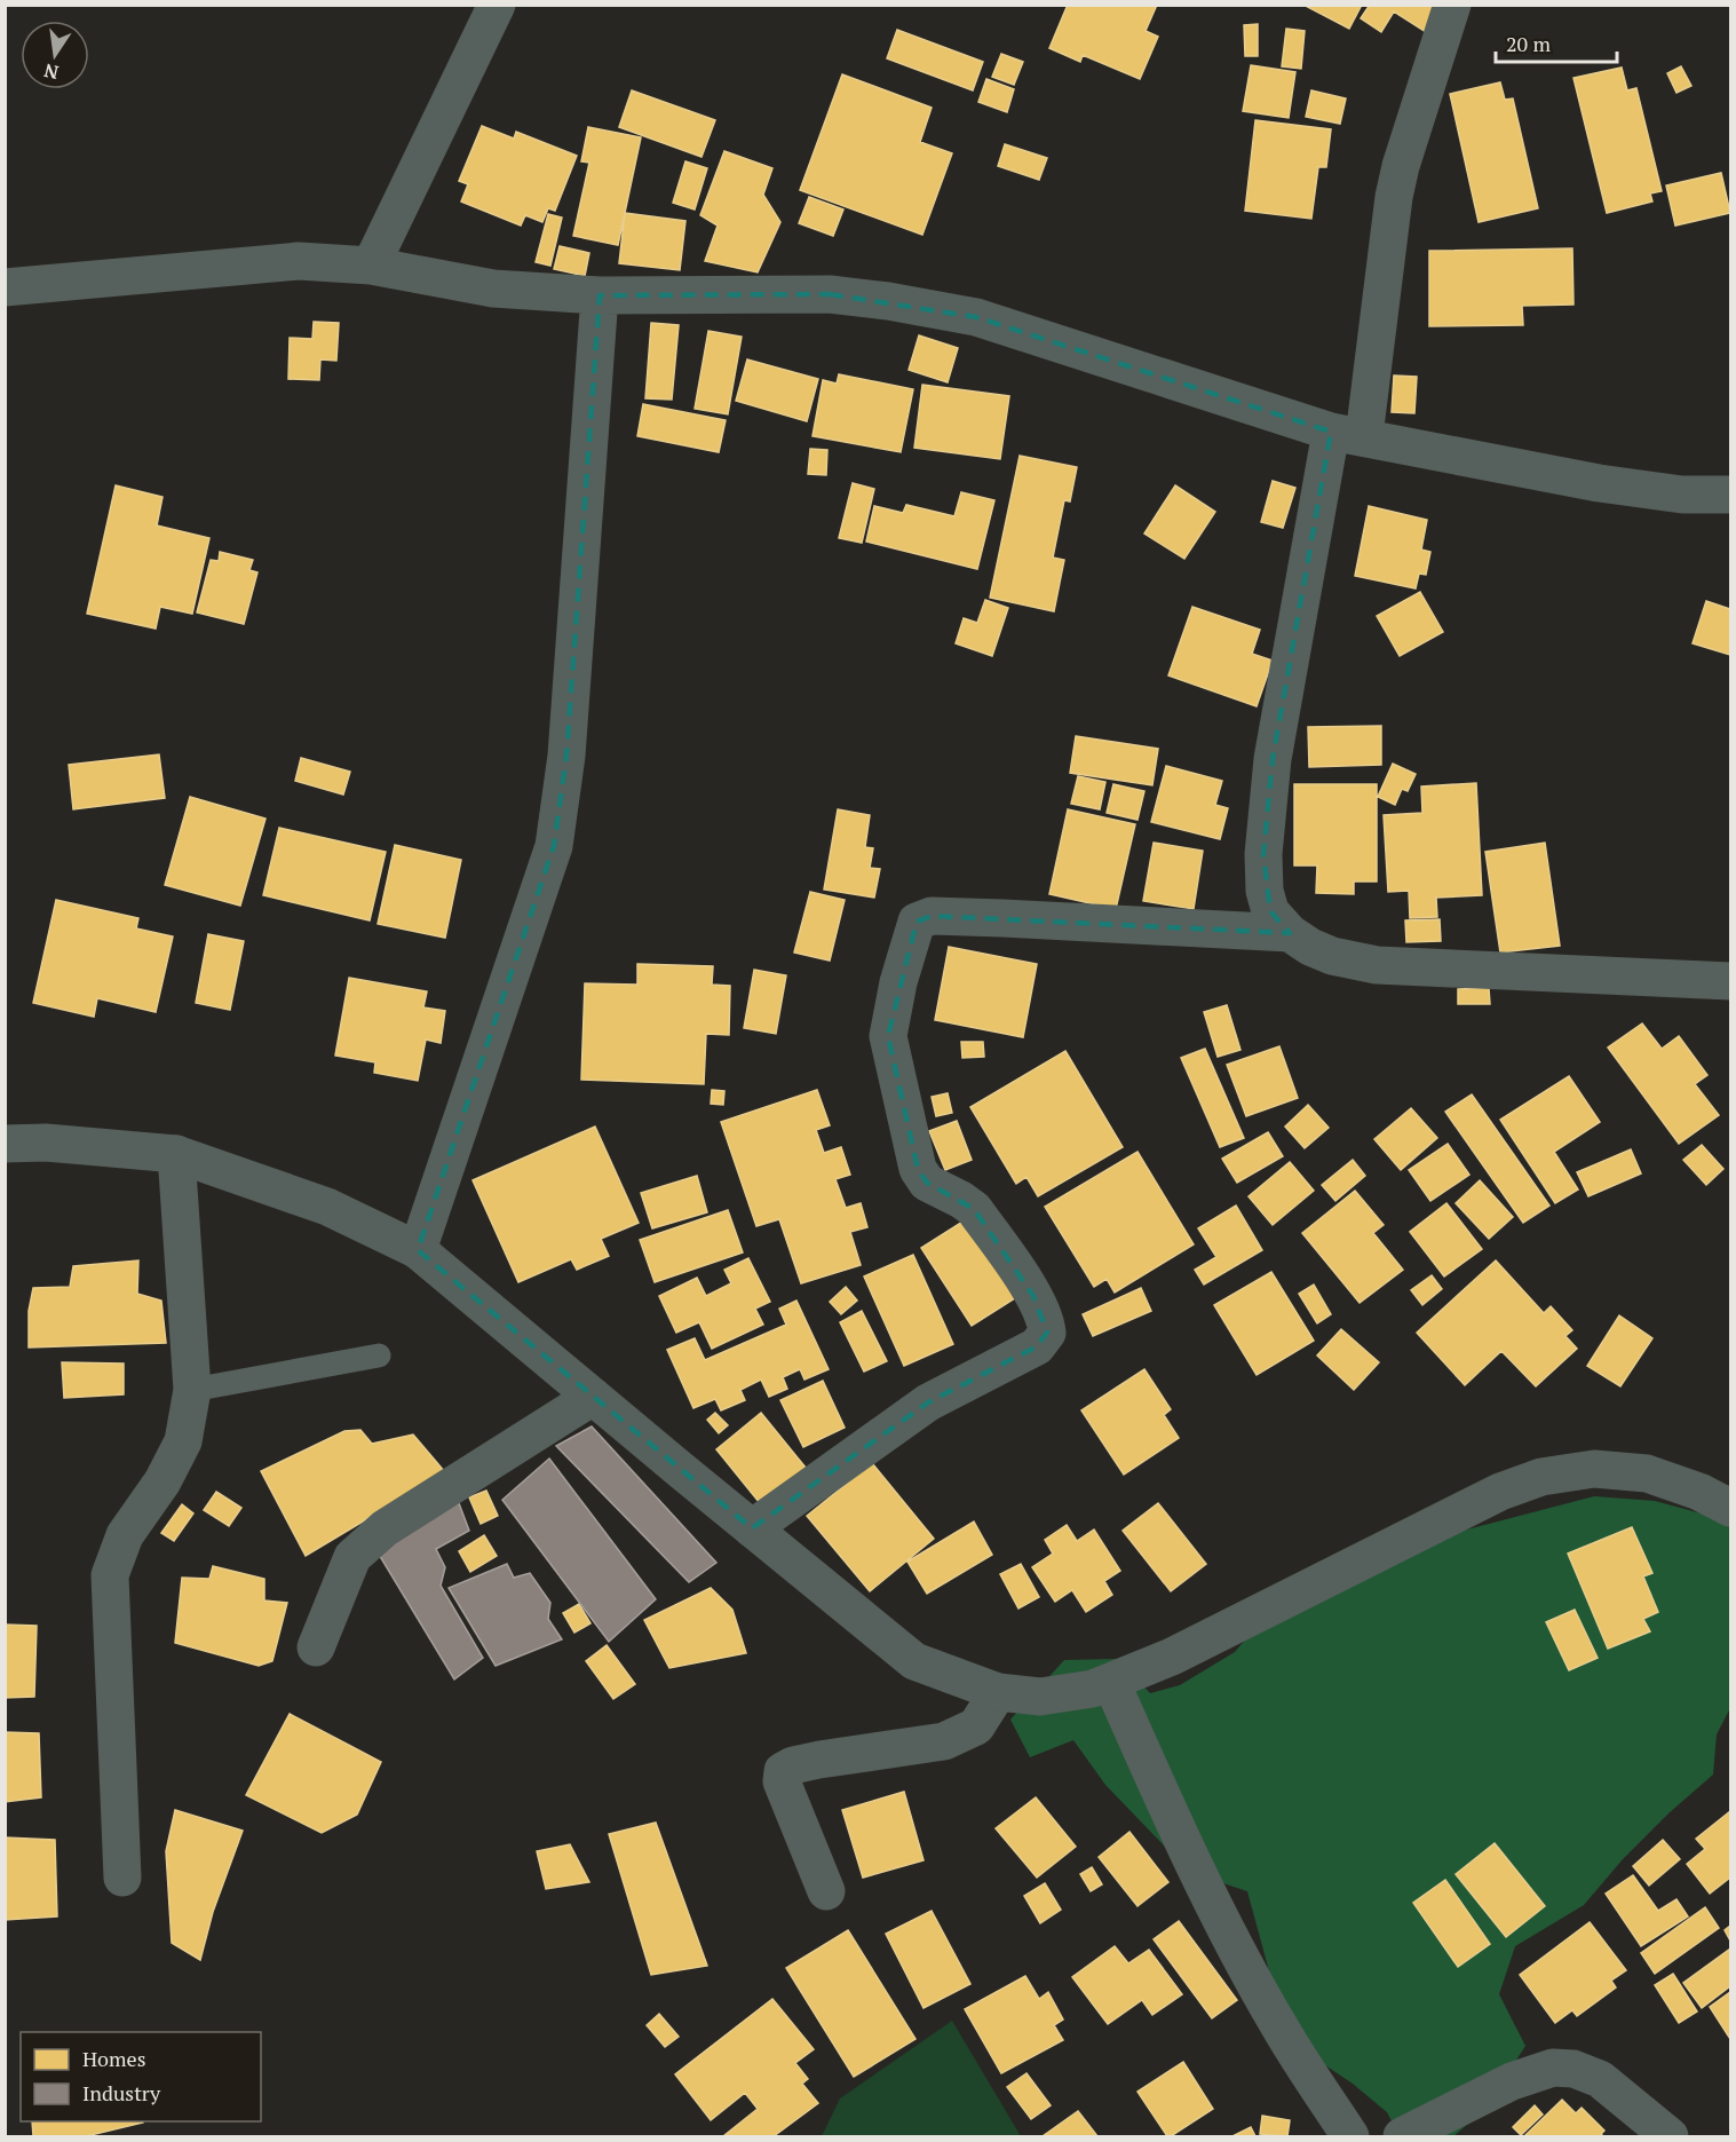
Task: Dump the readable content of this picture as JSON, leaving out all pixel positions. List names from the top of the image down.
{
  "legend": ["Homes", "Industry"],
  "scale_bar": "20 m",
  "north": "bottom"
}
